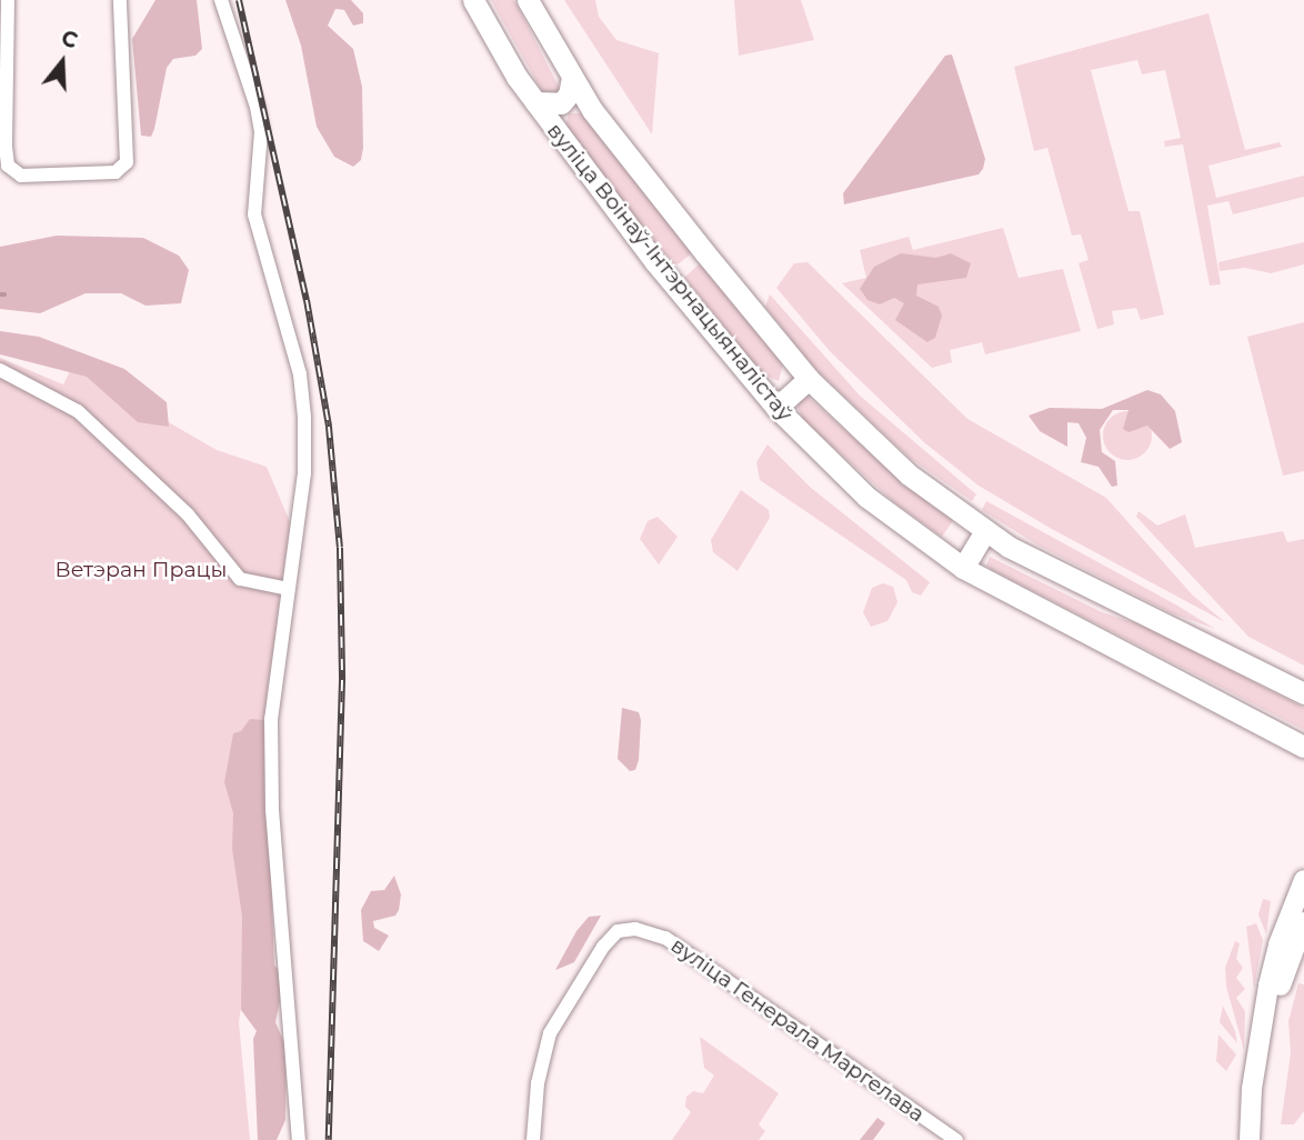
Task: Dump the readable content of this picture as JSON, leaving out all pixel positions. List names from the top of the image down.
{
  "streets": {
    "main road": ["вуліца Воінаў-Інтэрнацыяналістаў"],
    "street": ["вуліца Генерала Маргелава"]
  },
  "parks": ["Ветэран Працы"],
  "north": "top"
}
